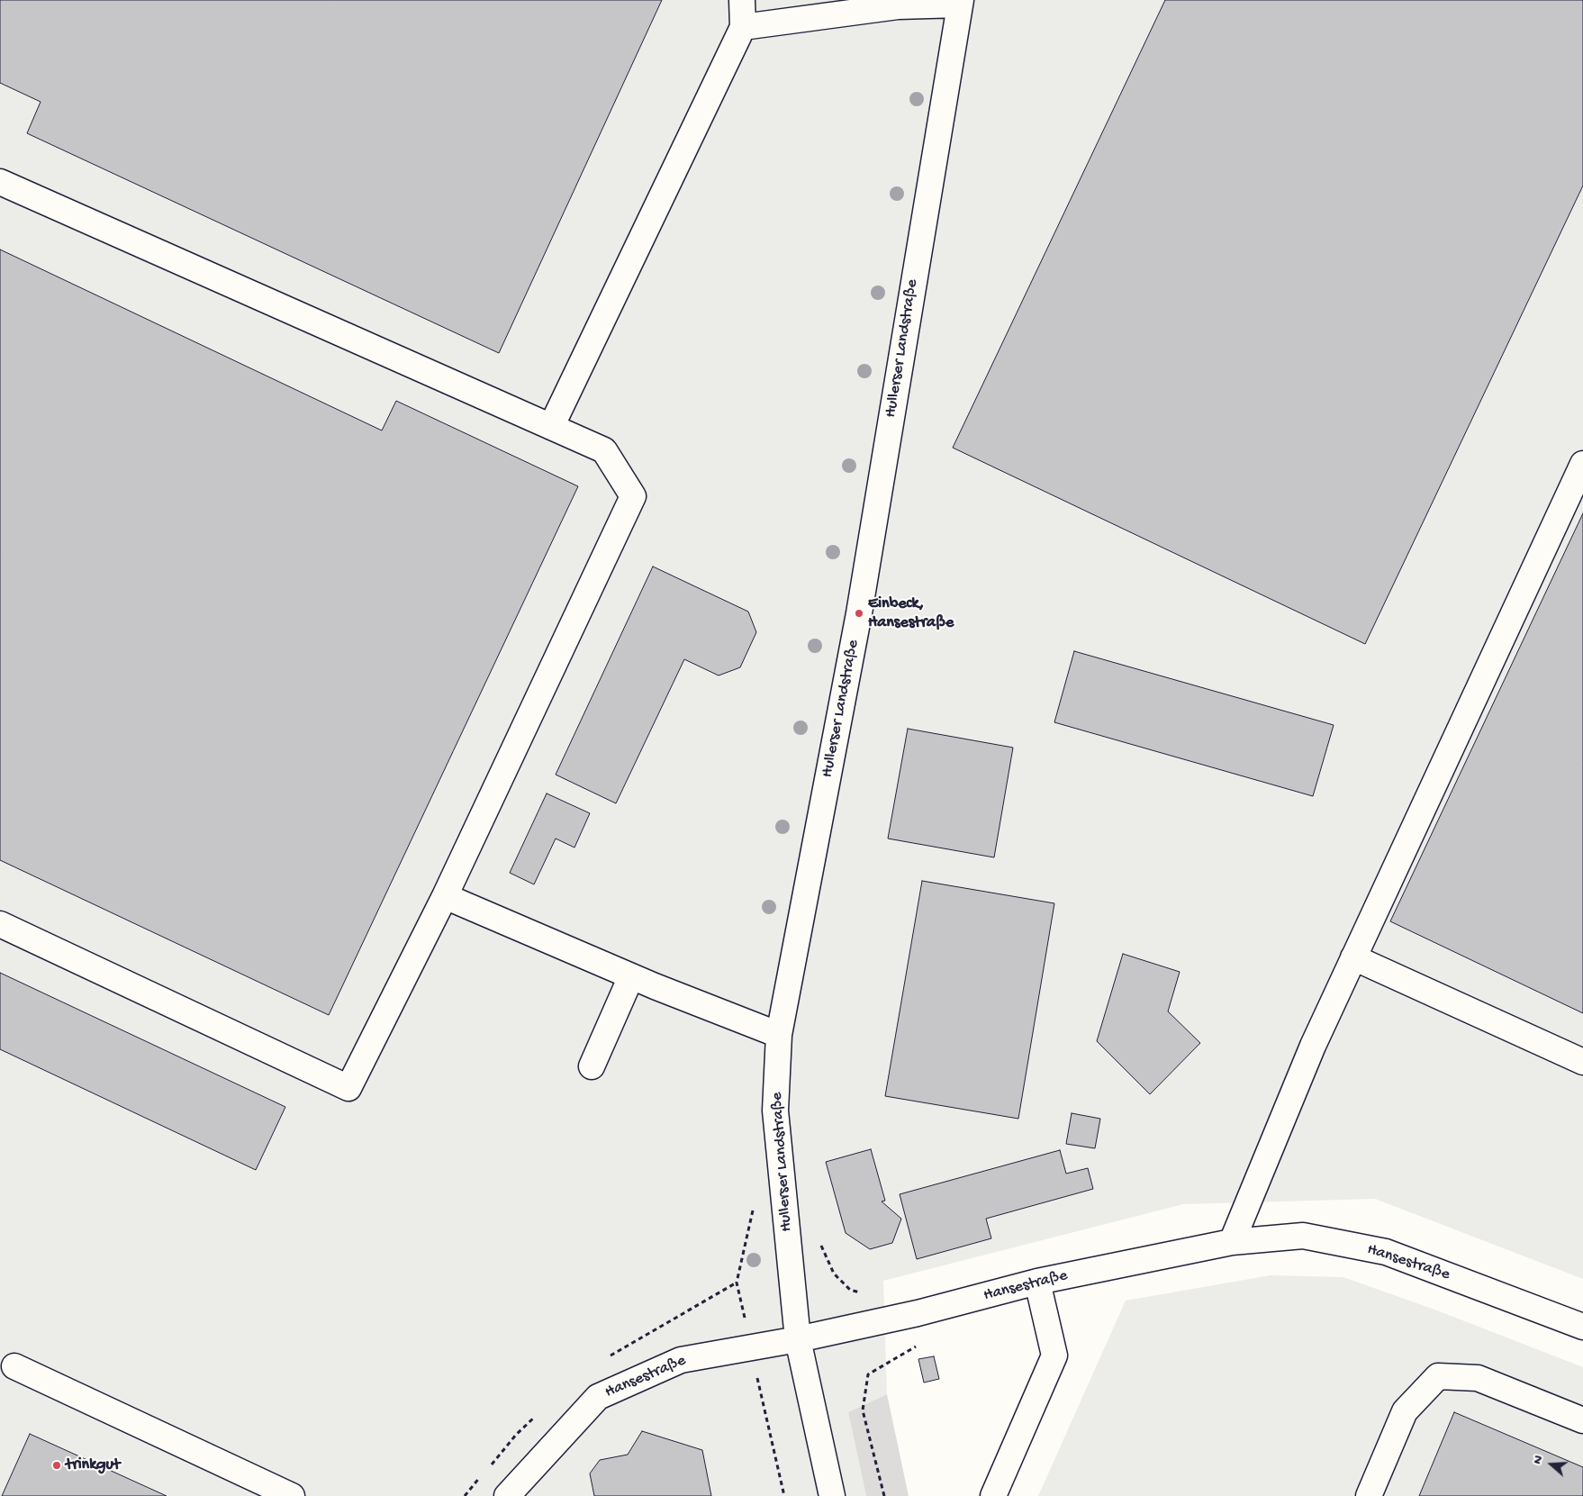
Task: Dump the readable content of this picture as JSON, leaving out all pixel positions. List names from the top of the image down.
{
  "streets": {
    "street": ["Hullerser Landstraße", "Hansestraße"]
  },
  "crossings": [
    ["Hullerser Landstraße", "Hansestraße"]
  ],
  "places": ["Einbeck, Hansestraße", "trinkgut"],
  "north": "left"
}
